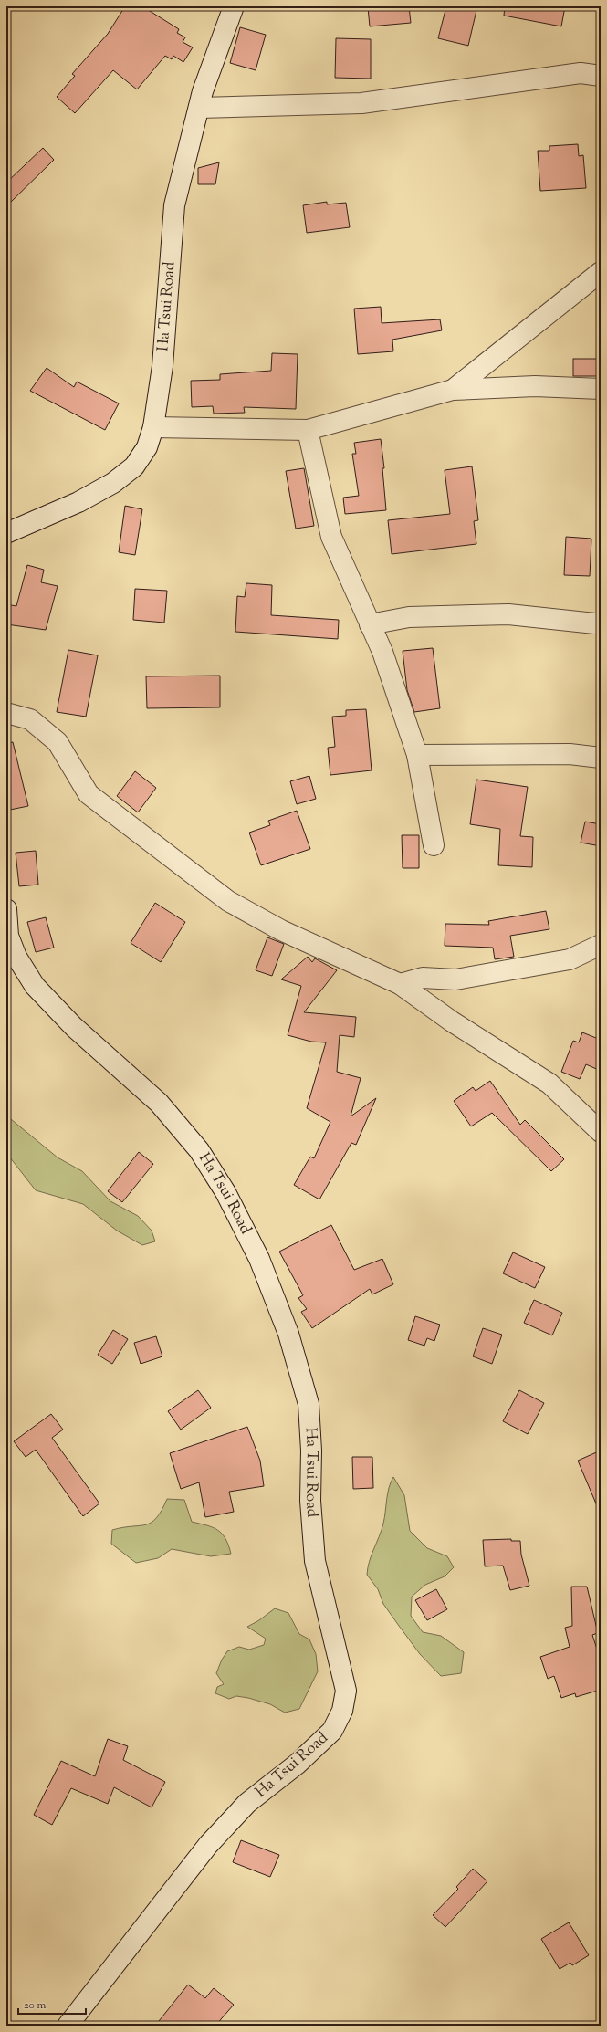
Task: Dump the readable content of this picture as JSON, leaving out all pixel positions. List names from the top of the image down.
{
  "streets": {
    "street": ["Ha Tsui Road"]
  },
  "scale_bar": "20 m"
}
